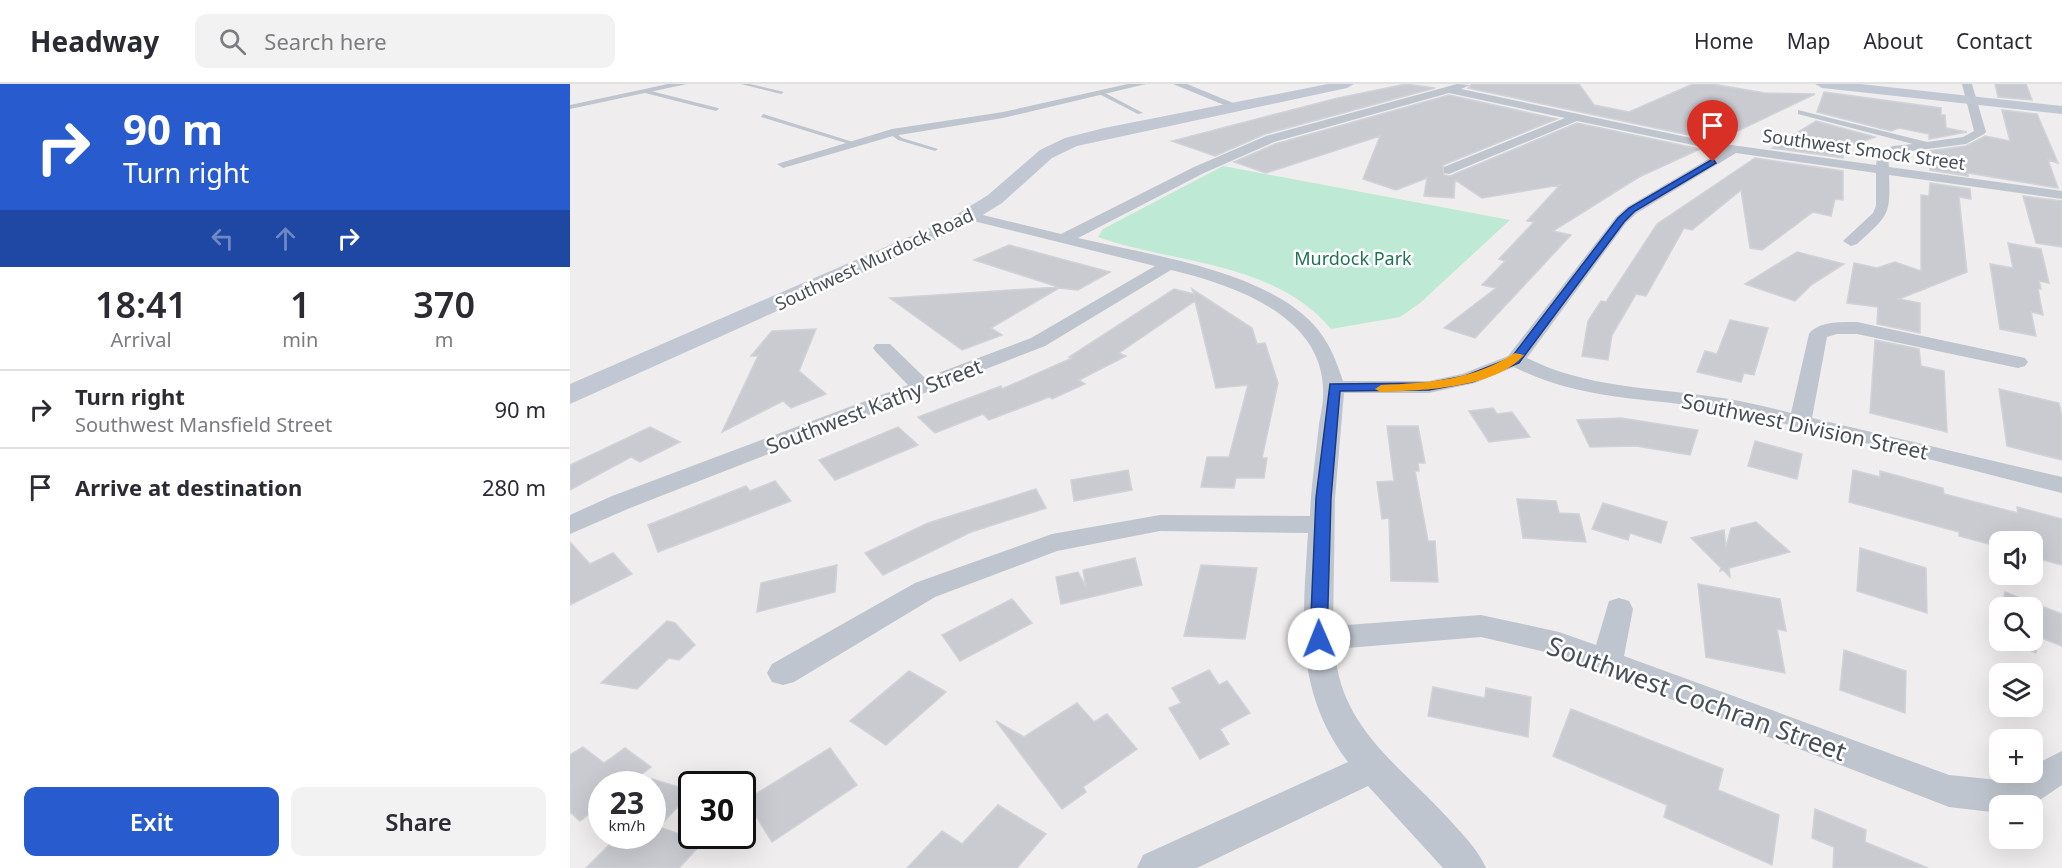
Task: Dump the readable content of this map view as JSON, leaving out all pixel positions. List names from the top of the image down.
{
  "streets": {
    "main road": ["Southwest Murdock Road"],
    "street": [
      "Southwest Smock Street",
      "Southwest Kathy Street",
      "Southwest Division Street",
      "Southwest Cochran Street"
    ]
  },
  "parks": ["Murdock Park"],
  "page": {
    "header": "Headway",
    "search": "Search here",
    "nav": [
      "Home",
      "Map",
      "About",
      "Contact"
    ],
    "turn": ["90 m", "Turn right"],
    "eta": [
      "18:41",
      "Arrival",
      "1",
      "min",
      "370",
      "m"
    ],
    "list": [
      {
        "name": "Turn right",
        "note": "Southwest Mansfield Street",
        "value": "90 m"
      },
      {
        "name": "Arrive at destination",
        "value": "280 m"
      }
    ],
    "map_buttons": ["+", "−"],
    "speed": "23 km/h",
    "limit": "30",
    "buttons": ["Exit", "Share"]
  }
}
